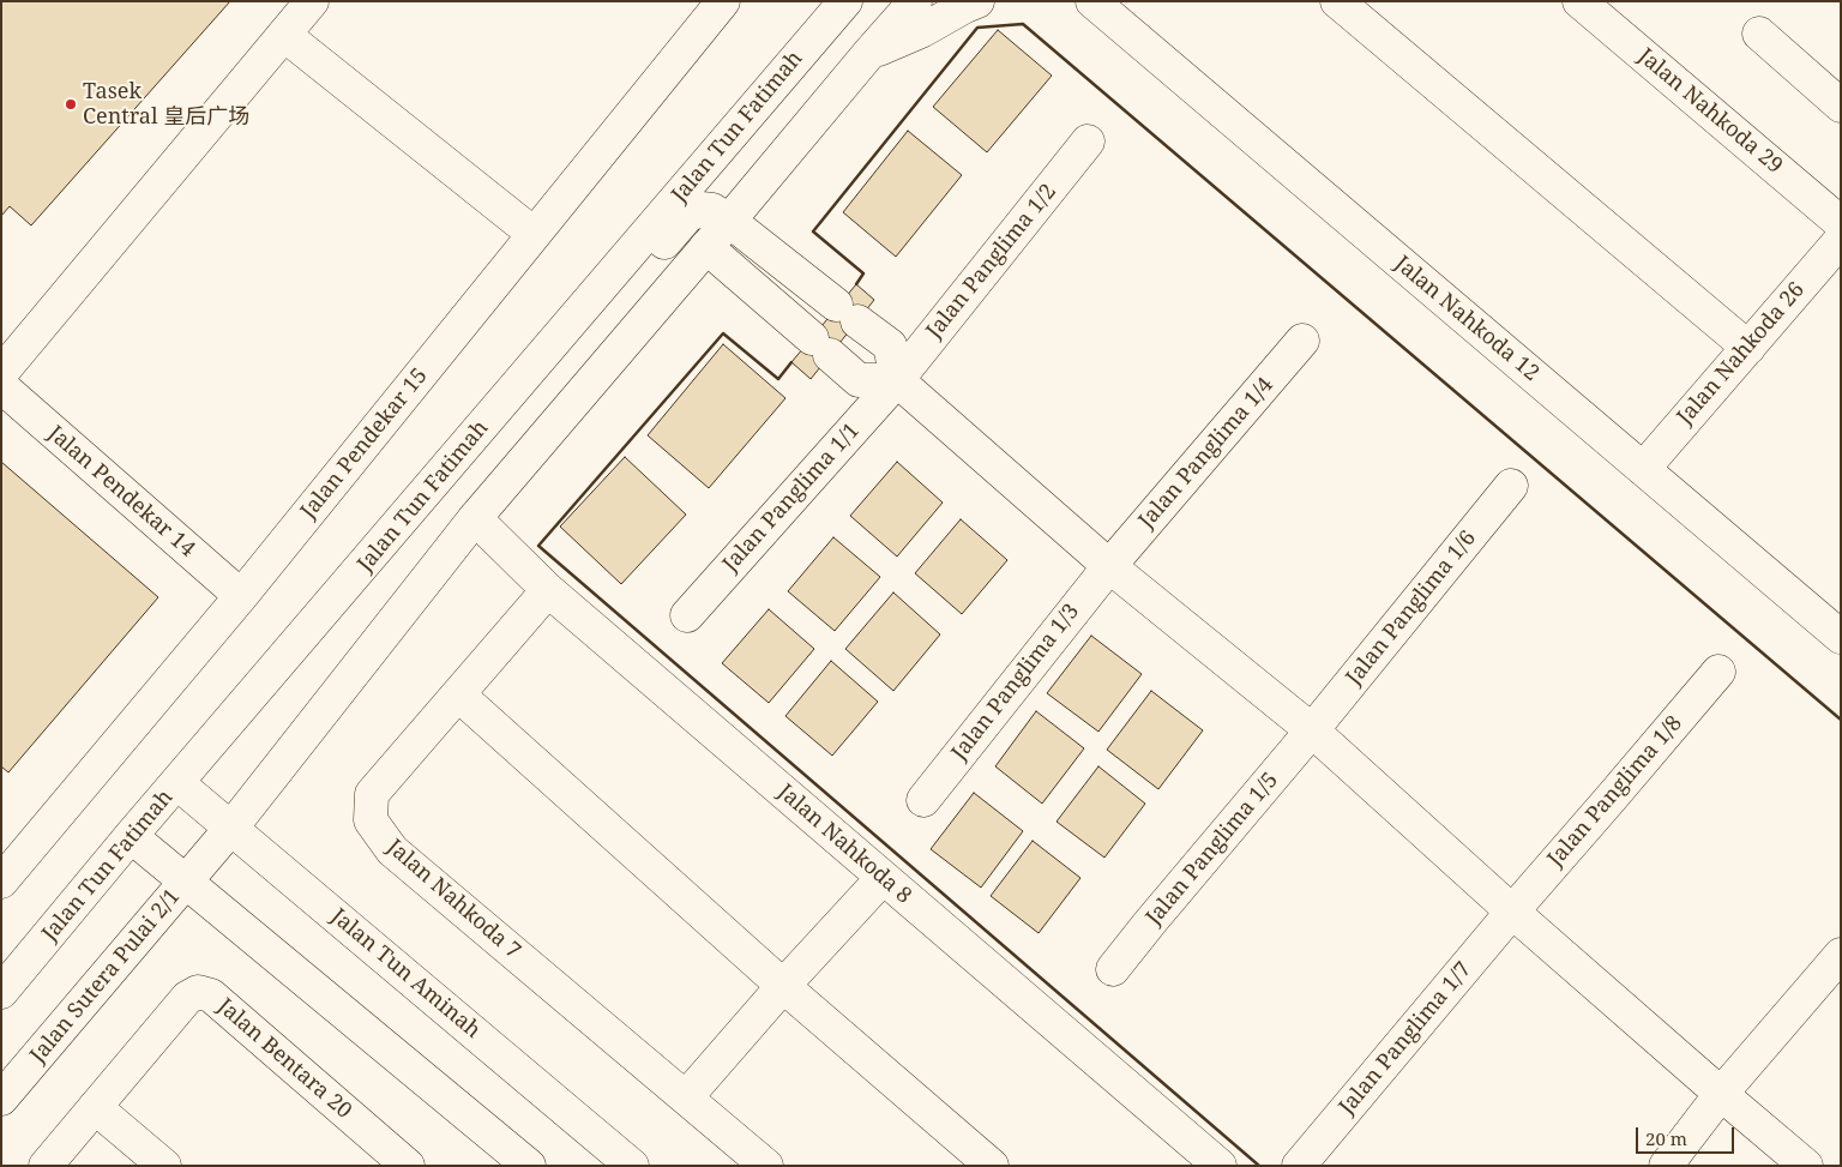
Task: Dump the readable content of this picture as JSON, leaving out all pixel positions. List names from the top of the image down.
{
  "streets": {
    "street": [
      "Jalan Nahkoda 29",
      "Jalan Tun Fatimah",
      "Jalan Panglima 1/2",
      "Jalan Nahkoda 12",
      "Jalan Nahkoda 26",
      "Jalan Pendekar 15",
      "Jalan Panglima 1/4",
      "Jalan Pendekar 14",
      "Jalan Panglima 1/1",
      "Jalan Panglima 1/6",
      "Jalan Panglima 1/3",
      "Jalan Panglima 1/8",
      "Jalan Nahkoda 8",
      "Jalan Panglima 1/5",
      "Jalan Nahkoda 7",
      "Jalan Tun Aminah",
      "Jalan Sutera Pulai 2/1",
      "Jalan Panglima 1/7",
      "Jalan Bentara 20"
    ]
  },
  "crossings": [
    ["Jalan Tun Fatimah", "Jalan Tun Aminah"],
    ["Jalan Panglima 1/2", "Jalan Panglima 1/1"],
    ["Jalan Nahkoda 12", "Jalan Nahkoda 26"],
    ["Jalan Pendekar 15", "Jalan Pendekar 14"],
    ["Jalan Panglima 1/4", "Jalan Panglima 1/3"],
    ["Jalan Panglima 1/6", "Jalan Panglima 1/5"],
    ["Jalan Panglima 1/8", "Jalan Panglima 1/7"],
    ["Jalan Nahkoda 8", "Jalan Nahkoda 7"]
  ],
  "places": ["Tasek Central 皇后广场"],
  "scale_bar": "20 m"
}
